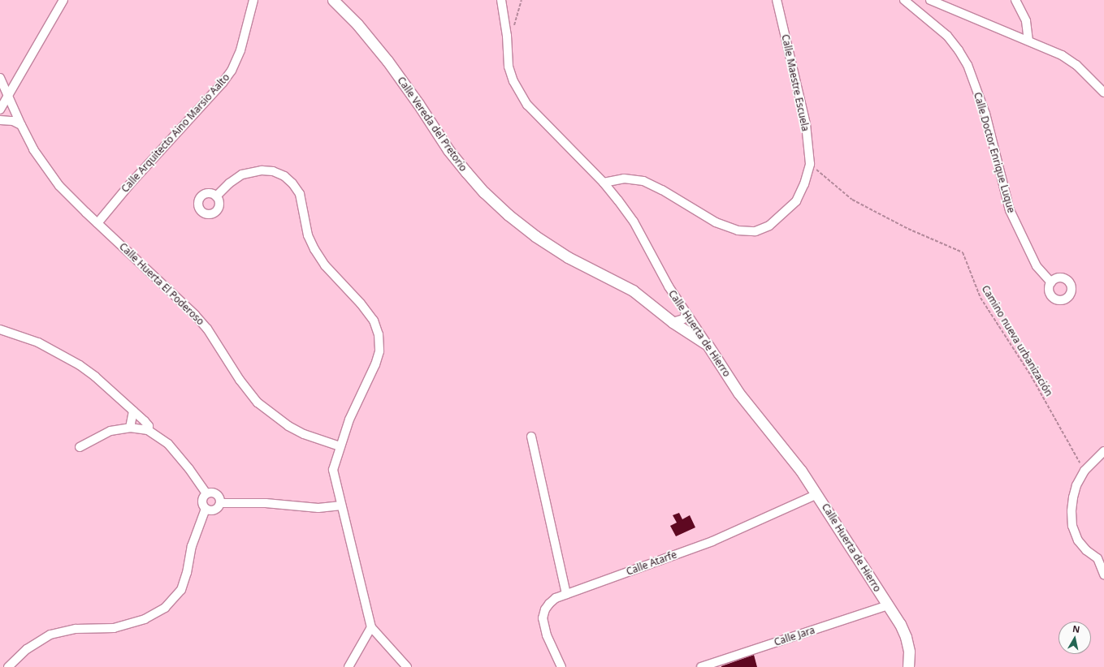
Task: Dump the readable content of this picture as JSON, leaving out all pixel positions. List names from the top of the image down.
{
  "streets": {
    "street": [
      "Calle Maestre Escuela",
      "Calle Vereda del Pretorio",
      "Calle Arquitecto Aino Marsio Aalto",
      "Calle Doctor Enrique Luque",
      "Calle Huerta El Poderoso",
      "Calle Huerta de Hierro",
      "Calle Atarfe",
      "Calle Jara"
    ],
    "path": ["Camino nueva urbanización"]
  },
  "crossings": [
    ["Calle Maestre Escuela", "Calle Huerta de Hierro"],
    ["Calle Maestre Escuela", "Camino nueva urbanización"],
    ["Calle Vereda del Pretorio", "Calle Huerta de Hierro"],
    ["Calle Arquitecto Aino Marsio Aalto", "Calle Huerta El Poderoso"],
    ["Calle Huerta de Hierro", "Calle Atarfe"],
    ["Calle Huerta de Hierro", "Calle Jara"]
  ],
  "north": "top"
}
